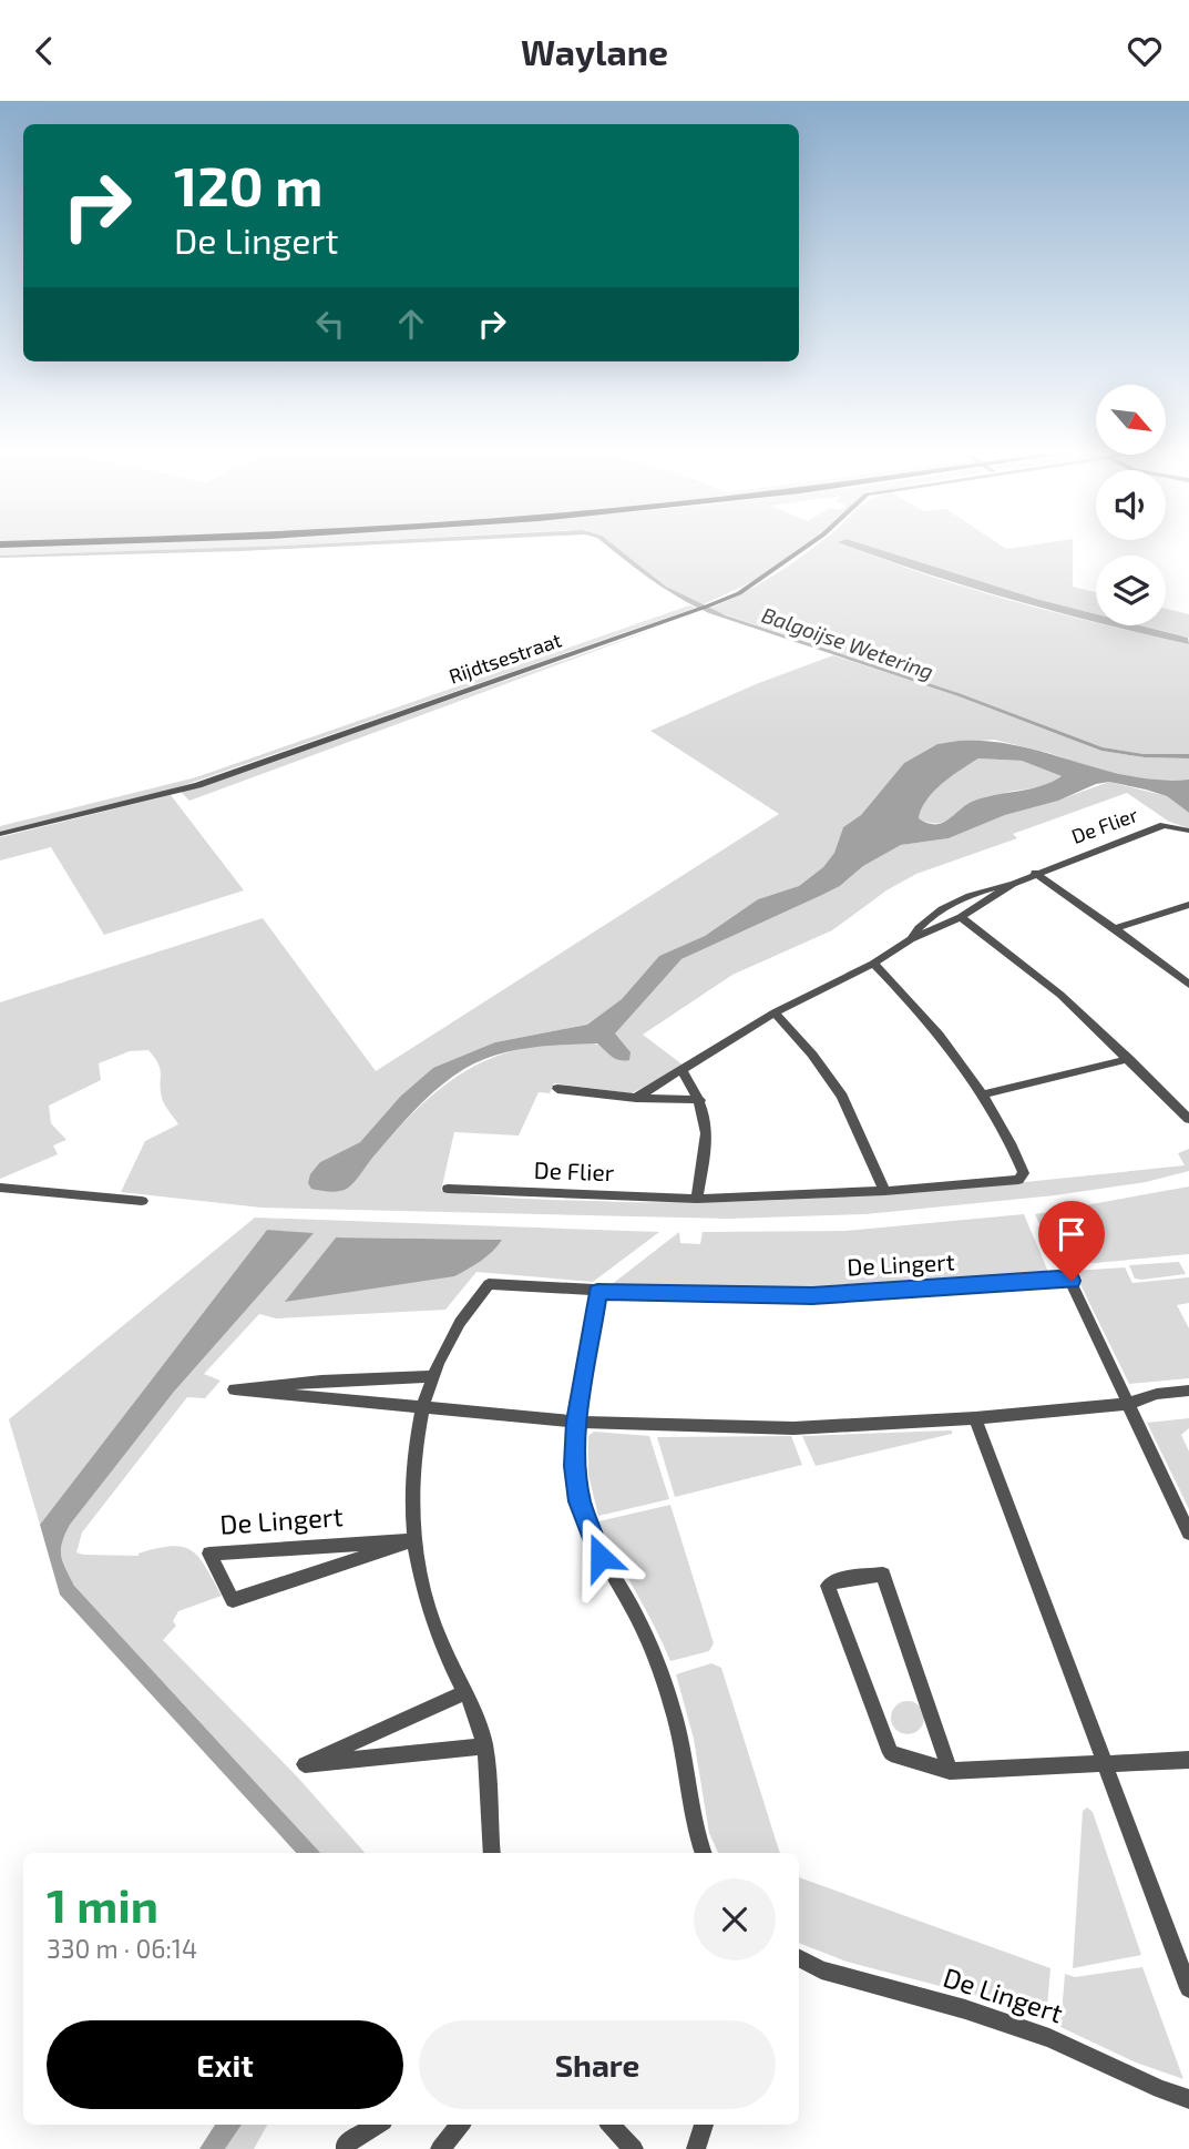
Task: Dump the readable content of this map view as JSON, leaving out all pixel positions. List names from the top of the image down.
{
  "streets": {
    "street": ["Rijdtsestraat", "De Flier", "De Lingert"]
  },
  "water": ["Balgoijse Wetering"],
  "north": "bottom right",
  "page": {
    "header": "Waylane",
    "turn": ["120 m", "De Lingert"],
    "heading": ["1 min", "330 m · 06:14"],
    "buttons": ["Exit", "Share"]
  }
}
